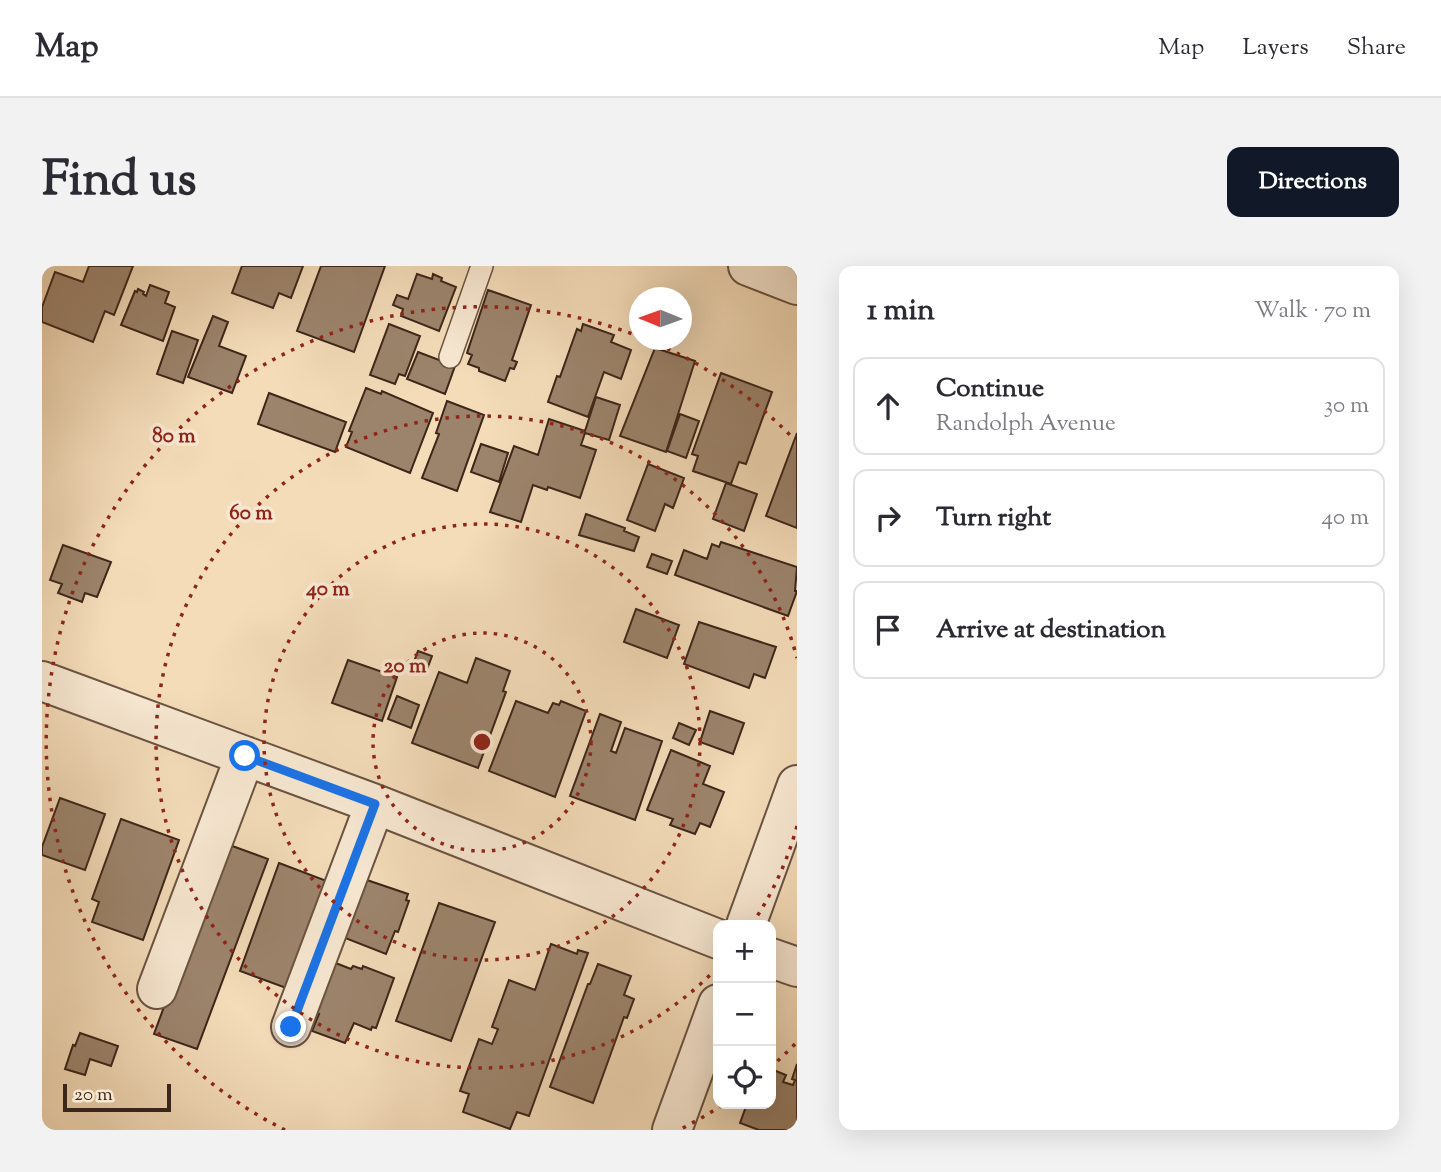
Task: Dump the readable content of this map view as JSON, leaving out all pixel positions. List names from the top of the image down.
{
  "scale_bar": "20 m",
  "north": "left",
  "page": {
    "header": "Map",
    "nav": ["Map", "Layers", "Share"],
    "title": "Find us",
    "buttons": "Directions",
    "heading": ["1 min", "Walk · 70 m"],
    "list": [
      ["Continue", "Randolph Avenue", "30 m"],
      ["Turn right", "40 m"],
      "Arrive at destination"
    ],
    "map_buttons": ["+", "−"],
    "scale": "20 m"
  },
  "rings": [
    "80 m",
    "60 m",
    "40 m",
    "20 m"
  ]
}
